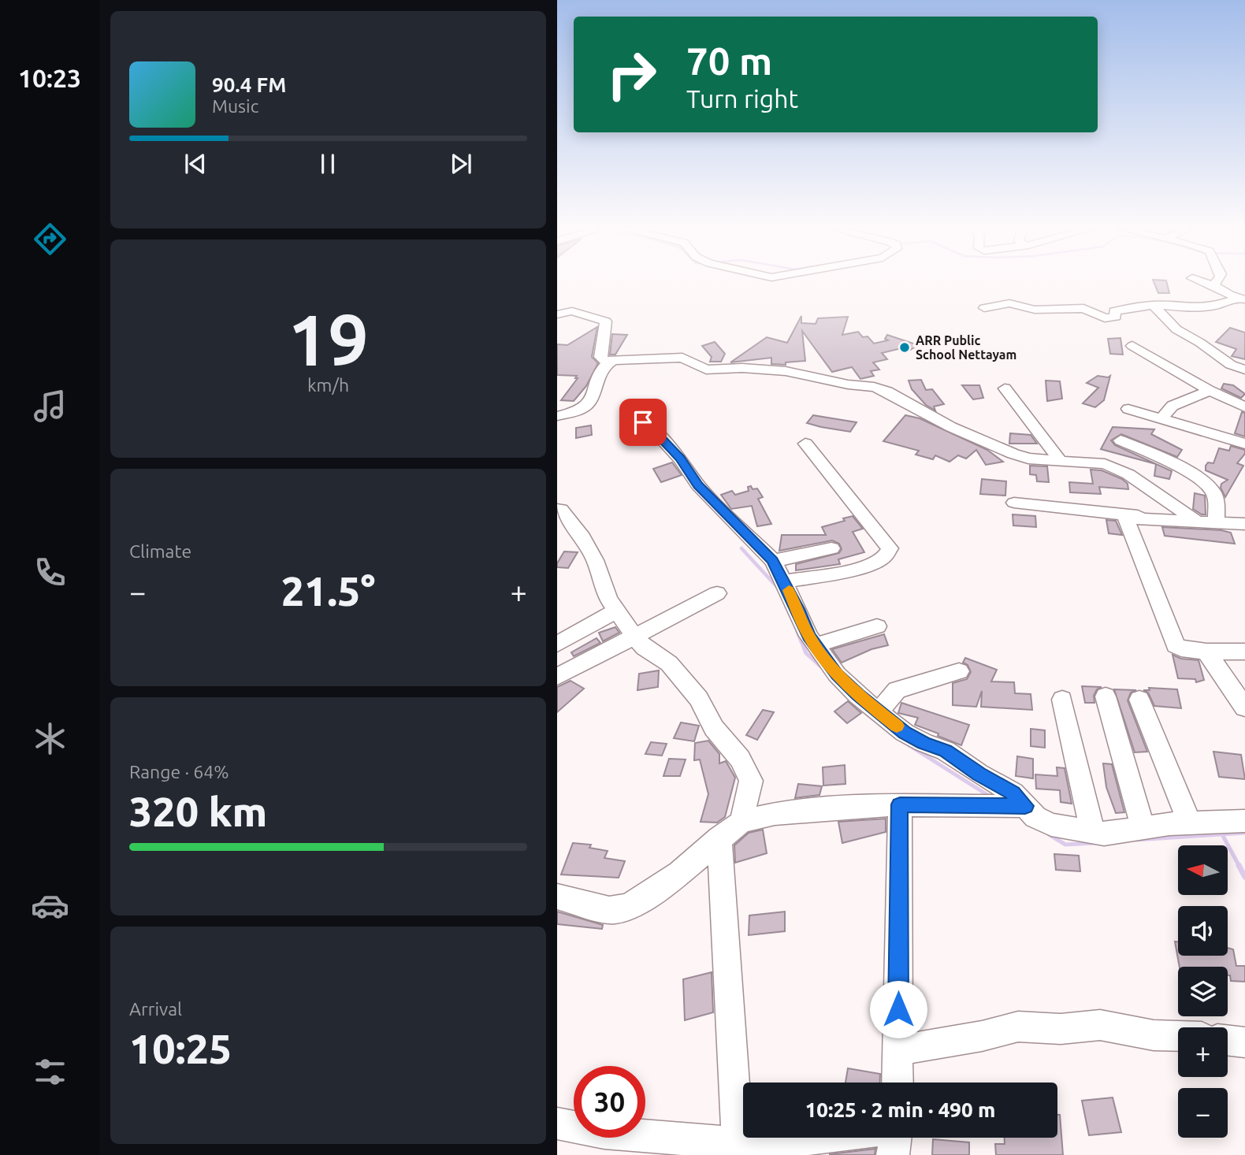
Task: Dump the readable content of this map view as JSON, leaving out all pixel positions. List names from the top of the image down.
{
  "places": ["ARR Public School Nettayam"],
  "north": "left",
  "page": {
    "tabs": "10:23",
    "turn": ["70 m", "Turn right"],
    "song": ["90.4 FM", "Music"],
    "tile": [
      ["19", "km/h"],
      "Climate",
      ["Range · 64%", "320 km"],
      ["Arrival", "10:25"]
    ],
    "heat": ["−", "21.5°", "+"],
    "map_buttons": ["+", "−"],
    "limit": "30",
    "trip": "10:25 · 2 min · 490 m"
  }
}
